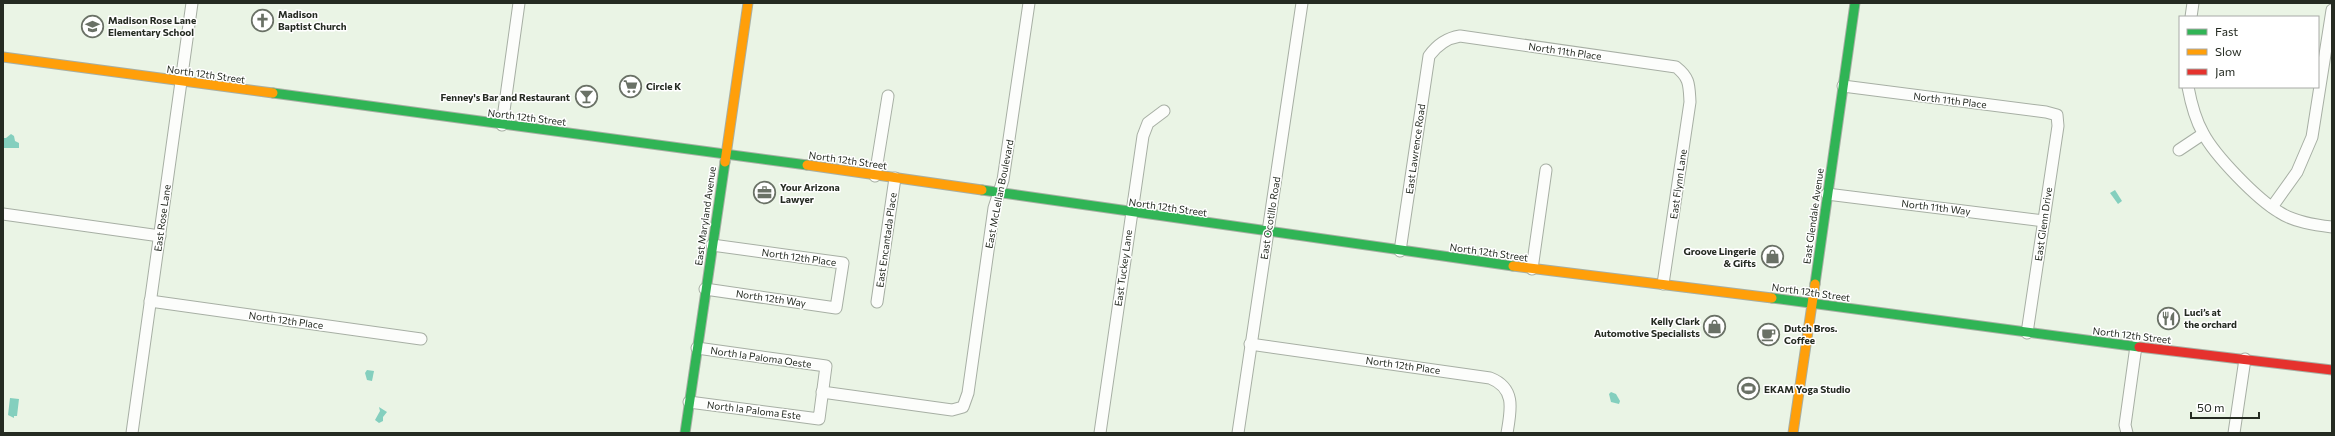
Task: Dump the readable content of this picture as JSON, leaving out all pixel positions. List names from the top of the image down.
{
  "streets": {
    "street": [
      "North 11th Place",
      "North 12th Street",
      "East Lawrence Road",
      "East Flynn Lane",
      "East McLellan Boulevard",
      "North 11th Way",
      "East Maryland Avenue",
      "East Glendale Avenue",
      "East Rose Lane",
      "East Ocotillo Road",
      "East Glenn Drive",
      "East Encantada Place",
      "North 12th Place",
      "East Tuckey Lane",
      "North 12th Way",
      "North la Paloma Oeste",
      "North la Paloma Este"
    ]
  },
  "crossings": [
    ["North 11th Place", "East Lawrence Road"],
    ["North 11th Place", "East Flynn Lane"],
    ["North 11th Place", "East Glendale Avenue"],
    ["North 11th Place", "East Glenn Drive"],
    ["North 12th Street", "East Lawrence Road"],
    ["North 12th Street", "East Flynn Lane"],
    ["North 12th Street", "East McLellan Boulevard"],
    ["North 12th Street", "East Maryland Avenue"],
    ["North 12th Street", "East Glendale Avenue"],
    ["North 12th Street", "East Rose Lane"],
    ["North 12th Street", "East Ocotillo Road"],
    ["North 12th Street", "East Glenn Drive"],
    ["North 12th Street", "East Encantada Place"],
    ["North 12th Street", "East Tuckey Lane"],
    ["East McLellan Boulevard", "North la Paloma Oeste"],
    ["East McLellan Boulevard", "North la Paloma Este"],
    ["North 11th Way", "East Glendale Avenue"],
    ["North 11th Way", "East Glenn Drive"],
    ["East Maryland Avenue", "North 12th Place"],
    ["East Maryland Avenue", "North 12th Way"],
    ["East Maryland Avenue", "North la Paloma Oeste"],
    ["East Maryland Avenue", "North la Paloma Este"],
    ["East Rose Lane", "North 12th Place"],
    ["East Ocotillo Road", "North 12th Place"],
    ["North 12th Place", "North 12th Way"],
    ["North la Paloma Oeste", "North la Paloma Este"]
  ],
  "places": {
    "church": ["Madison Baptist Church"],
    "school or university": ["Madison Rose Lane Elementary School"],
    "supermarket": ["Circle K"],
    "bar": ["Fenney's Bar and Restaurant"],
    "office": ["Your Arizona Lawyer"],
    "shop": ["Groove Lingerie & Gifts", "Kelly Clark Automotive Specialists"],
    "restaurant": ["Luci’s at the orchard"],
    "cafe": ["Dutch Bros. Coffee"],
    "sports": ["EKAM Yoga Studio"]
  },
  "legend": ["Fast", "Slow", "Jam"],
  "scale_bar": "50 m"
}
